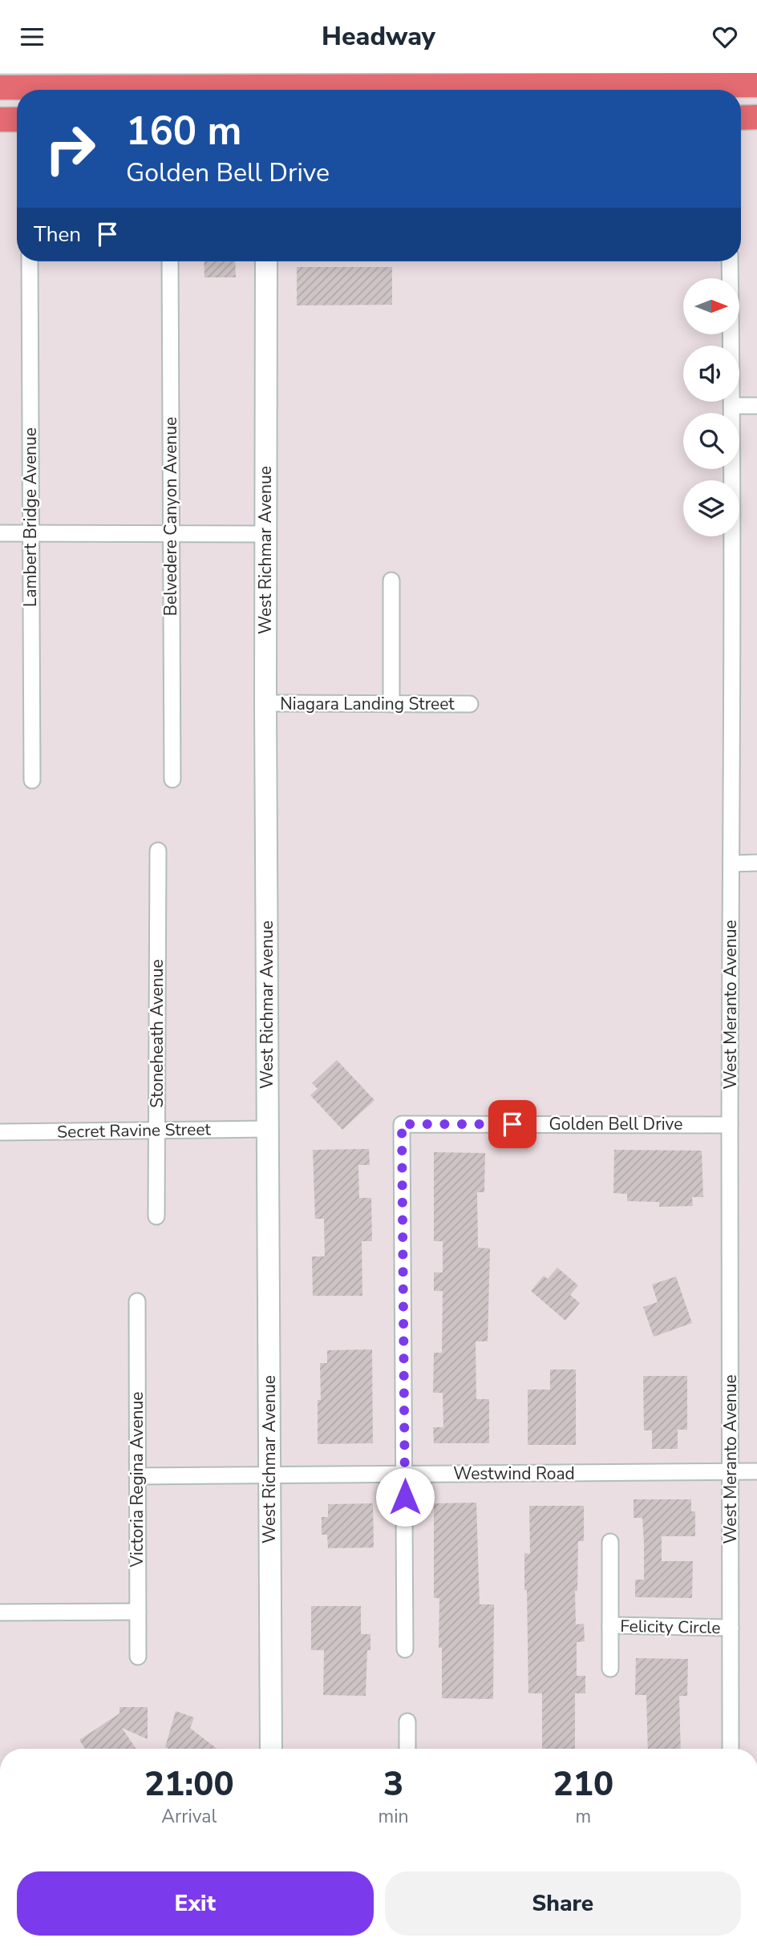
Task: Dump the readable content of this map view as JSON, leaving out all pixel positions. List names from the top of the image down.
{
  "streets": {
    "street": [
      "Belvedere Canyon Avenue",
      "Lambert Bridge Avenue",
      "West Richmar Avenue",
      "Niagara Landing Street",
      "West Meranto Avenue",
      "Stoneheath Avenue",
      "Golden Bell Drive",
      "Secret Ravine Street",
      "Westwind Road",
      "Victoria Regina Avenue",
      "Felicity Circle"
    ]
  },
  "crossings": [
    ["West Richmar Avenue", "Niagara Landing Street"],
    ["West Richmar Avenue", "Secret Ravine Street"],
    ["West Richmar Avenue", "Westwind Road"],
    ["West Meranto Avenue", "Golden Bell Drive"],
    ["West Meranto Avenue", "Westwind Road"],
    ["West Meranto Avenue", "Felicity Circle"],
    ["Stoneheath Avenue", "Secret Ravine Street"],
    ["Golden Bell Drive", "Westwind Road"],
    ["Westwind Road", "Victoria Regina Avenue"]
  ],
  "north": "right",
  "page": {
    "header": "Headway",
    "turn": ["160 m", "Golden Bell Drive"],
    "then": "Then",
    "eta": [
      "21:00",
      "Arrival",
      "3",
      "min",
      "210",
      "m"
    ],
    "buttons": ["Exit", "Share"]
  }
}
